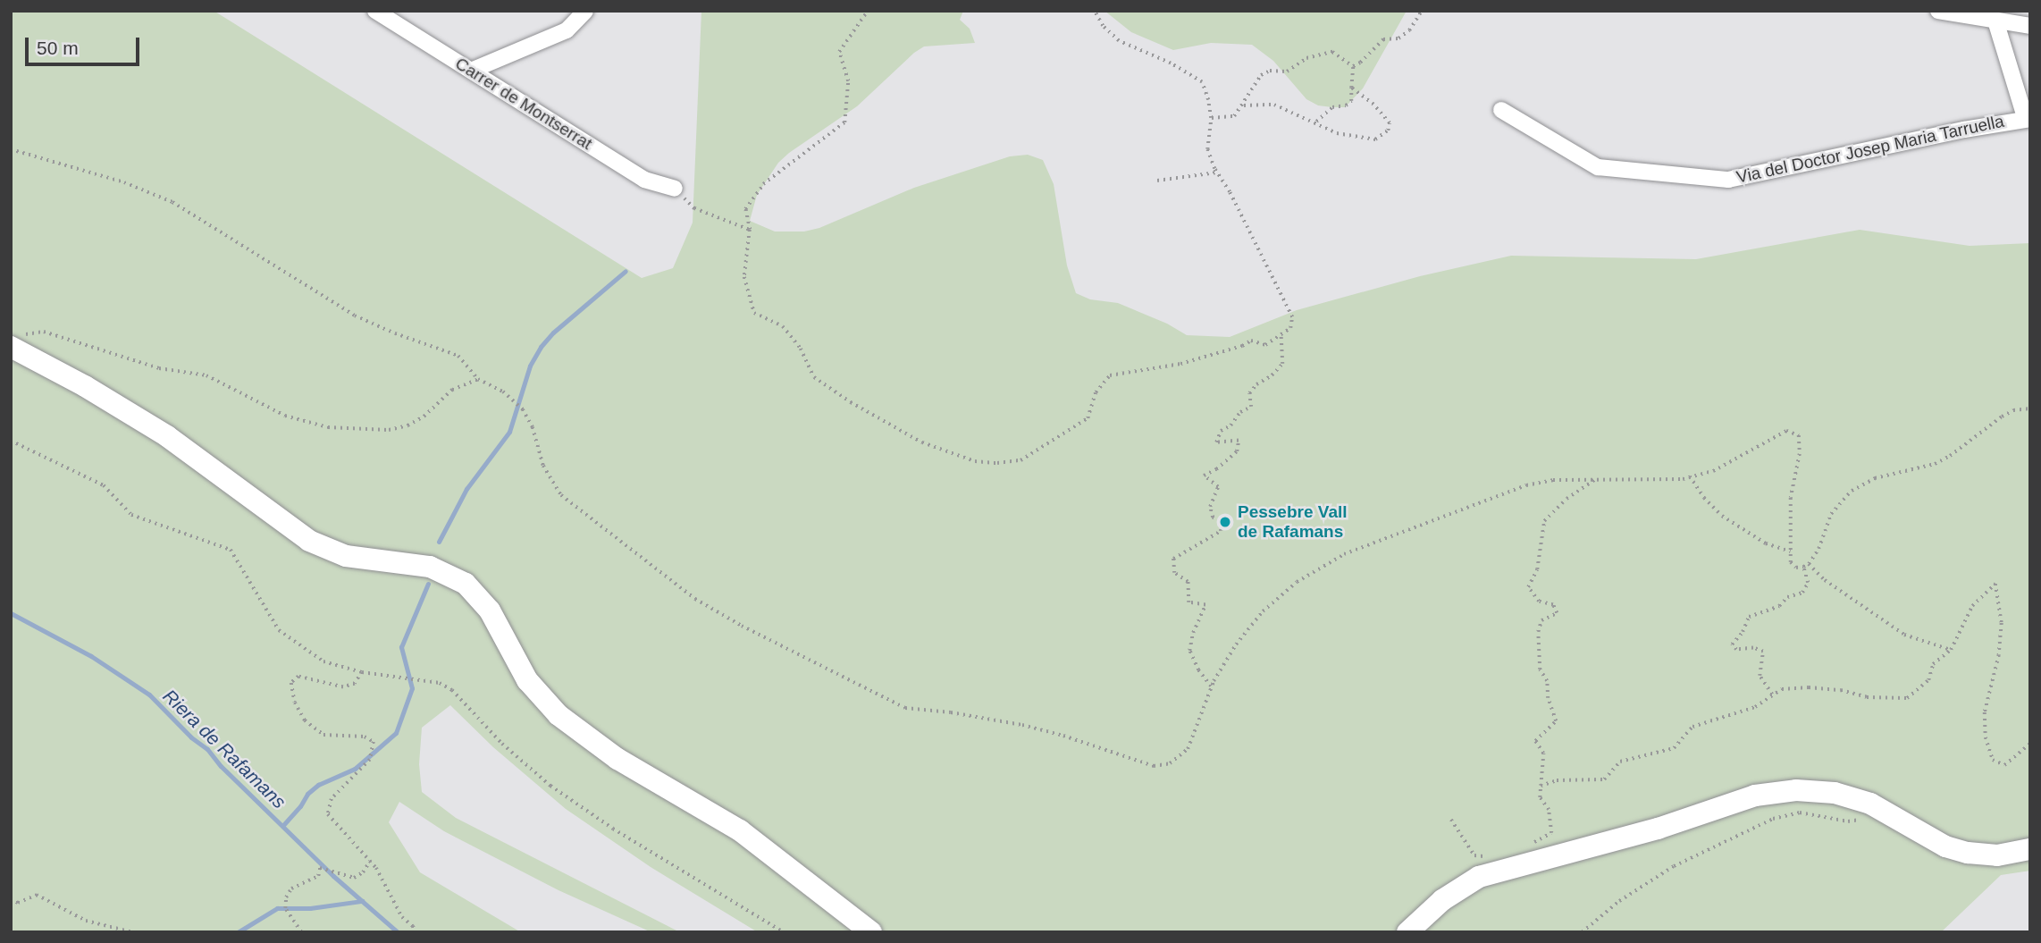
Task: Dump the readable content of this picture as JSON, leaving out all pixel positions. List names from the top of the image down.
{
  "streets": {
    "street": ["Carrer de Montserrat", "Via del Doctor Josep Maria Tarruella"]
  },
  "water": ["Riera de Rafamans"],
  "places": ["Pessebre Vall de Rafamans"],
  "scale_bar": "50 m"
}
